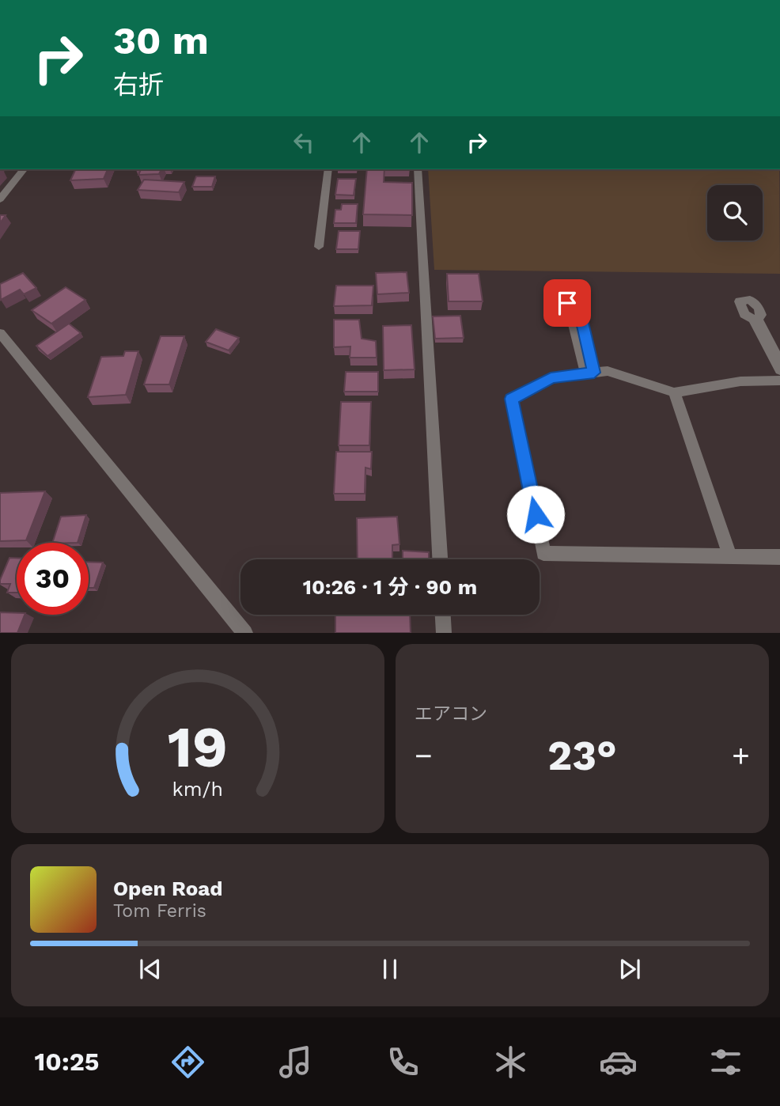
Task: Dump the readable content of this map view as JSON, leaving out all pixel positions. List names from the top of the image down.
{
  "page": {
    "turn": ["30 m", "右折"],
    "limit": "30",
    "trip": "10:26 · 1 分 · 90 m",
    "tile": "エアコン",
    "heat": ["−", "23°", "+"],
    "song": ["Open Road", "Tom Ferris"],
    "tabs": "10:25",
    "gauge": ["19", "km/h"]
  }
}
